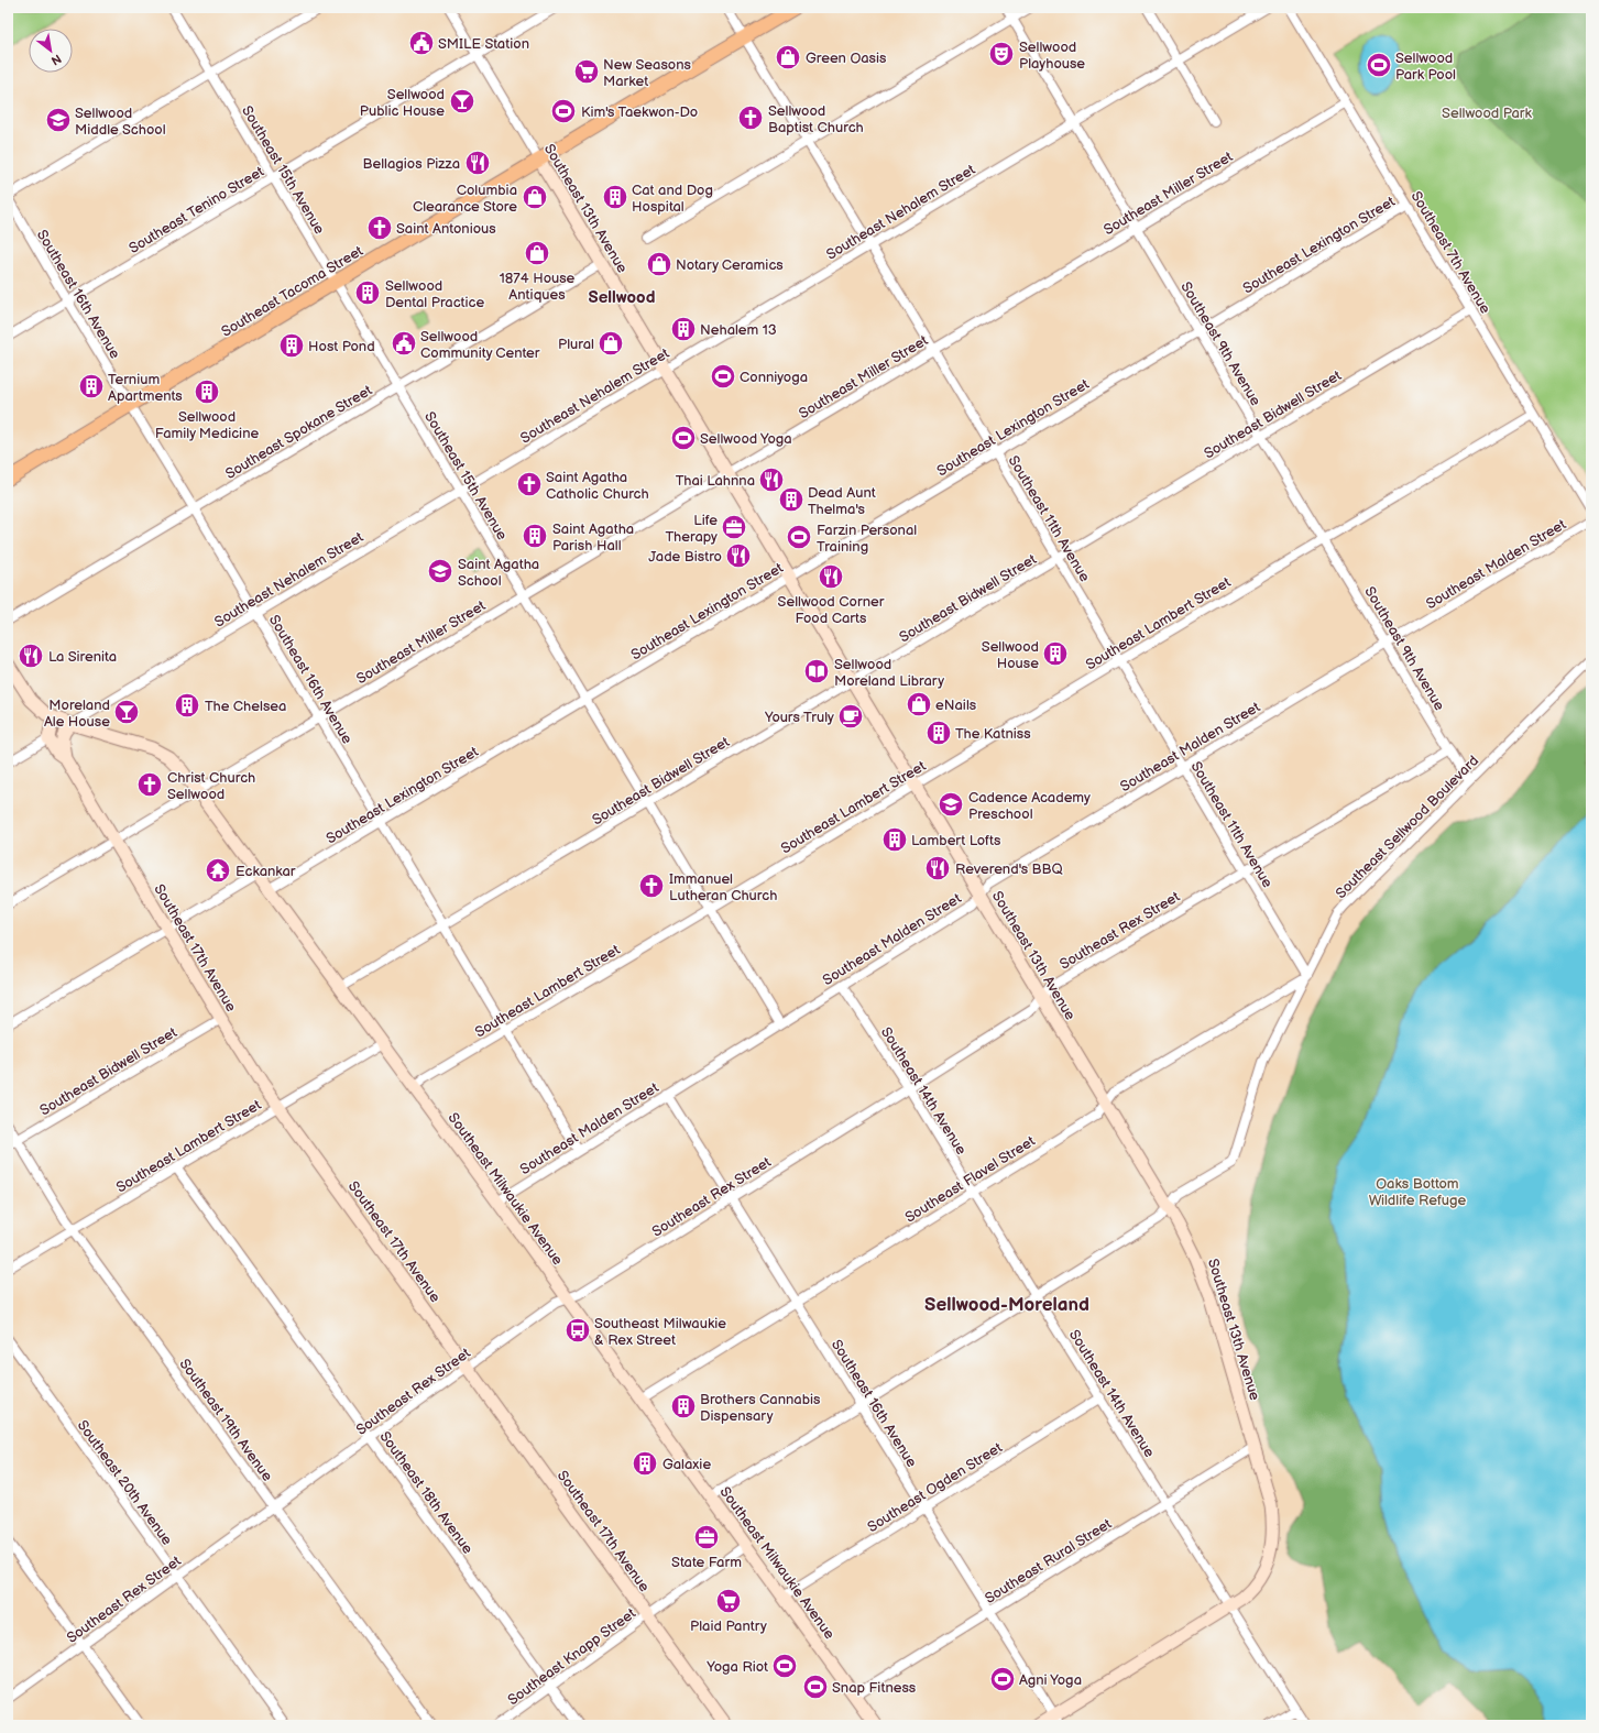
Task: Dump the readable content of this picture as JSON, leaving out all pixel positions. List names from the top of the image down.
{
  "streets": {
    "main road": ["Southeast Tacoma Street"],
    "street": [
      "Southeast 15th Avenue",
      "Southeast Miller Street",
      "Southeast 13th Avenue",
      "Southeast Tenino Street",
      "Southeast Nehalem Street",
      "Southeast Lexington Street",
      "Southeast 7th Avenue",
      "Southeast 16th Avenue",
      "Southeast 9th Avenue",
      "Southeast Bidwell Street",
      "Southeast Spokane Street",
      "Southeast 11th Avenue",
      "Southeast Malden Street",
      "Southeast Lambert Street",
      "Southeast Sellwood Boulevard",
      "Southeast Rex Street",
      "Southeast 17th Avenue",
      "Southeast 14th Avenue",
      "Southeast Flavel Street",
      "Southeast Milwaukie Avenue",
      "Southeast 19th Avenue",
      "Southeast 20th Avenue",
      "Southeast Ogden Street",
      "Southeast 18th Avenue",
      "Southeast Rural Street",
      "Southeast Knapp Street"
    ]
  },
  "crossings": [
    ["Southeast 15th Avenue", "Southeast Miller Street"],
    ["Southeast 15th Avenue", "Southeast Tenino Street"],
    ["Southeast 15th Avenue", "Southeast Nehalem Street"],
    ["Southeast 15th Avenue", "Southeast Lexington Street"],
    ["Southeast 15th Avenue", "Southeast Tacoma Street"],
    ["Southeast 15th Avenue", "Southeast Bidwell Street"],
    ["Southeast 15th Avenue", "Southeast Spokane Street"],
    ["Southeast 15th Avenue", "Southeast Malden Street"],
    ["Southeast 15th Avenue", "Southeast Lambert Street"],
    ["Southeast Miller Street", "Southeast 13th Avenue"],
    ["Southeast Miller Street", "Southeast 7th Avenue"],
    ["Southeast Miller Street", "Southeast 16th Avenue"],
    ["Southeast Miller Street", "Southeast 9th Avenue"],
    ["Southeast Miller Street", "Southeast 11th Avenue"],
    ["Southeast Miller Street", "Southeast 17th Avenue"],
    ["Southeast Miller Street", "Southeast Milwaukie Avenue"],
    ["Southeast 13th Avenue", "Southeast Tenino Street"],
    ["Southeast 13th Avenue", "Southeast Nehalem Street"],
    ["Southeast 13th Avenue", "Southeast Lexington Street"],
    ["Southeast 13th Avenue", "Southeast Tacoma Street"],
    ["Southeast 13th Avenue", "Southeast 16th Avenue"],
    ["Southeast 13th Avenue", "Southeast Bidwell Street"],
    ["Southeast 13th Avenue", "Southeast Spokane Street"],
    ["Southeast 13th Avenue", "Southeast Malden Street"],
    ["Southeast 13th Avenue", "Southeast Lambert Street"],
    ["Southeast 13th Avenue", "Southeast Sellwood Boulevard"],
    ["Southeast 13th Avenue", "Southeast Rex Street"],
    ["Southeast 13th Avenue", "Southeast 14th Avenue"],
    ["Southeast 13th Avenue", "Southeast Flavel Street"],
    ["Southeast 13th Avenue", "Southeast Rural Street"],
    ["Southeast Tenino Street", "Southeast 16th Avenue"],
    ["Southeast Nehalem Street", "Southeast 16th Avenue"],
    ["Southeast Nehalem Street", "Southeast 9th Avenue"],
    ["Southeast Nehalem Street", "Southeast 11th Avenue"],
    ["Southeast Nehalem Street", "Southeast 17th Avenue"],
    ["Southeast Nehalem Street", "Southeast Milwaukie Avenue"],
    ["Southeast Lexington Street", "Southeast 7th Avenue"],
    ["Southeast Lexington Street", "Southeast 16th Avenue"],
    ["Southeast Lexington Street", "Southeast 9th Avenue"],
    ["Southeast Lexington Street", "Southeast 11th Avenue"],
    ["Southeast Lexington Street", "Southeast Milwaukie Avenue"],
    ["Southeast 7th Avenue", "Southeast Bidwell Street"],
    ["Southeast 7th Avenue", "Southeast Lambert Street"],
    ["Southeast Tacoma Street", "Southeast 16th Avenue"],
    ["Southeast Tacoma Street", "Southeast 11th Avenue"],
    ["Southeast 16th Avenue", "Southeast Bidwell Street"],
    ["Southeast 16th Avenue", "Southeast Spokane Street"],
    ["Southeast 16th Avenue", "Southeast Malden Street"],
    ["Southeast 16th Avenue", "Southeast Lambert Street"],
    ["Southeast 16th Avenue", "Southeast Rex Street"],
    ["Southeast 16th Avenue", "Southeast Flavel Street"],
    ["Southeast 16th Avenue", "Southeast Ogden Street"],
    ["Southeast 16th Avenue", "Southeast Rural Street"],
    ["Southeast 9th Avenue", "Southeast Bidwell Street"],
    ["Southeast 9th Avenue", "Southeast Malden Street"],
    ["Southeast 9th Avenue", "Southeast Lambert Street"],
    ["Southeast 9th Avenue", "Southeast Sellwood Boulevard"],
    ["Southeast 9th Avenue", "Southeast Rex Street"],
    ["Southeast Bidwell Street", "Southeast 11th Avenue"],
    ["Southeast Bidwell Street", "Southeast 17th Avenue"],
    ["Southeast Bidwell Street", "Southeast Milwaukie Avenue"],
    ["Southeast Bidwell Street", "Southeast 19th Avenue"],
    ["Southeast 11th Avenue", "Southeast Malden Street"],
    ["Southeast 11th Avenue", "Southeast Lambert Street"],
    ["Southeast 11th Avenue", "Southeast Sellwood Boulevard"],
    ["Southeast 11th Avenue", "Southeast Rex Street"],
    ["Southeast 11th Avenue", "Southeast Flavel Street"],
    ["Southeast Malden Street", "Southeast 14th Avenue"],
    ["Southeast Malden Street", "Southeast Milwaukie Avenue"],
    ["Southeast Lambert Street", "Southeast 17th Avenue"],
    ["Southeast Lambert Street", "Southeast Milwaukie Avenue"],
    ["Southeast Lambert Street", "Southeast 19th Avenue"],
    ["Southeast Lambert Street", "Southeast 18th Avenue"],
    ["Southeast Sellwood Boulevard", "Southeast Flavel Street"],
    ["Southeast Rex Street", "Southeast 17th Avenue"],
    ["Southeast Rex Street", "Southeast 14th Avenue"],
    ["Southeast Rex Street", "Southeast Milwaukie Avenue"],
    ["Southeast Rex Street", "Southeast 19th Avenue"],
    ["Southeast Rex Street", "Southeast 20th Avenue"],
    ["Southeast Rex Street", "Southeast 18th Avenue"],
    ["Southeast 17th Avenue", "Southeast Milwaukie Avenue"],
    ["Southeast 17th Avenue", "Southeast Knapp Street"],
    ["Southeast 14th Avenue", "Southeast Flavel Street"],
    ["Southeast 14th Avenue", "Southeast Ogden Street"],
    ["Southeast 14th Avenue", "Southeast Rural Street"],
    ["Southeast Flavel Street", "Southeast Milwaukie Avenue"],
    ["Southeast Milwaukie Avenue", "Southeast Ogden Street"],
    ["Southeast Milwaukie Avenue", "Southeast Rural Street"],
    ["Southeast Milwaukie Avenue", "Southeast Knapp Street"],
    ["Southeast 18th Avenue", "Southeast Knapp Street"]
  ],
  "districts": ["Sellwood", "Sellwood-Moreland"],
  "parks": ["Sellwood Park", "Oaks Bottom Wildlife Refuge"],
  "places": {
    "public building": ["SMILE Station", "Sellwood Community Center"],
    "theatre": ["Sellwood Playhouse"],
    "shop": [
      "Green Oasis",
      "Columbia Clearance Store",
      "1874 House Antiques",
      "Notary Ceramics",
      "Plural",
      "eNails"
    ],
    "sports": [
      "Sellwood Park Pool",
      "Kim's Taekwon-Do",
      "Conniyoga",
      "Sellwood Yoga",
      "Farzin Personal Training",
      "Yoga Riot",
      "Agni Yoga",
      "Snap Fitness"
    ],
    "supermarket": ["New Seasons Market", "Plaid Pantry"],
    "bar": ["Sellwood Public House", "Moreland Ale House"],
    "church": [
      "Sellwood Baptist Church",
      "Saint Antonious",
      "Saint Agatha Catholic Church",
      "Christ Church Sellwood",
      "Immanuel Lutheran Church"
    ],
    "school or university": ["Sellwood Middle School", "Saint Agatha School", "Cadence Academy Preschool"],
    "restaurant": [
      "Bellagios Pizza",
      "Thai Lahnna",
      "Jade Bistro",
      "Sellwood Corner Food Carts",
      "La Sirenita",
      "Reverend's BBQ"
    ],
    "building": [
      "Cat and Dog Hospital",
      "Sellwood Dental Practice",
      "Nehalem 13",
      "Host Pond",
      "Ternium Apartments",
      "Sellwood Family Medicine",
      "Dead Aunt Thelma's",
      "Saint Agatha Parish Hall",
      "Sellwood House",
      "The Chelsea",
      "The Katniss",
      "Lambert Lofts",
      "Brothers Cannabis Dispensary",
      "Galaxie"
    ],
    "office": ["Life Therapy", "State Farm"],
    "library": ["Sellwood Moreland Library"],
    "cafe": ["Yours Truly"],
    "temple": ["Eckankar"],
    "bus stop": ["Southeast Milwaukie & Rex Street"]
  },
  "north": "bottom right"
}
